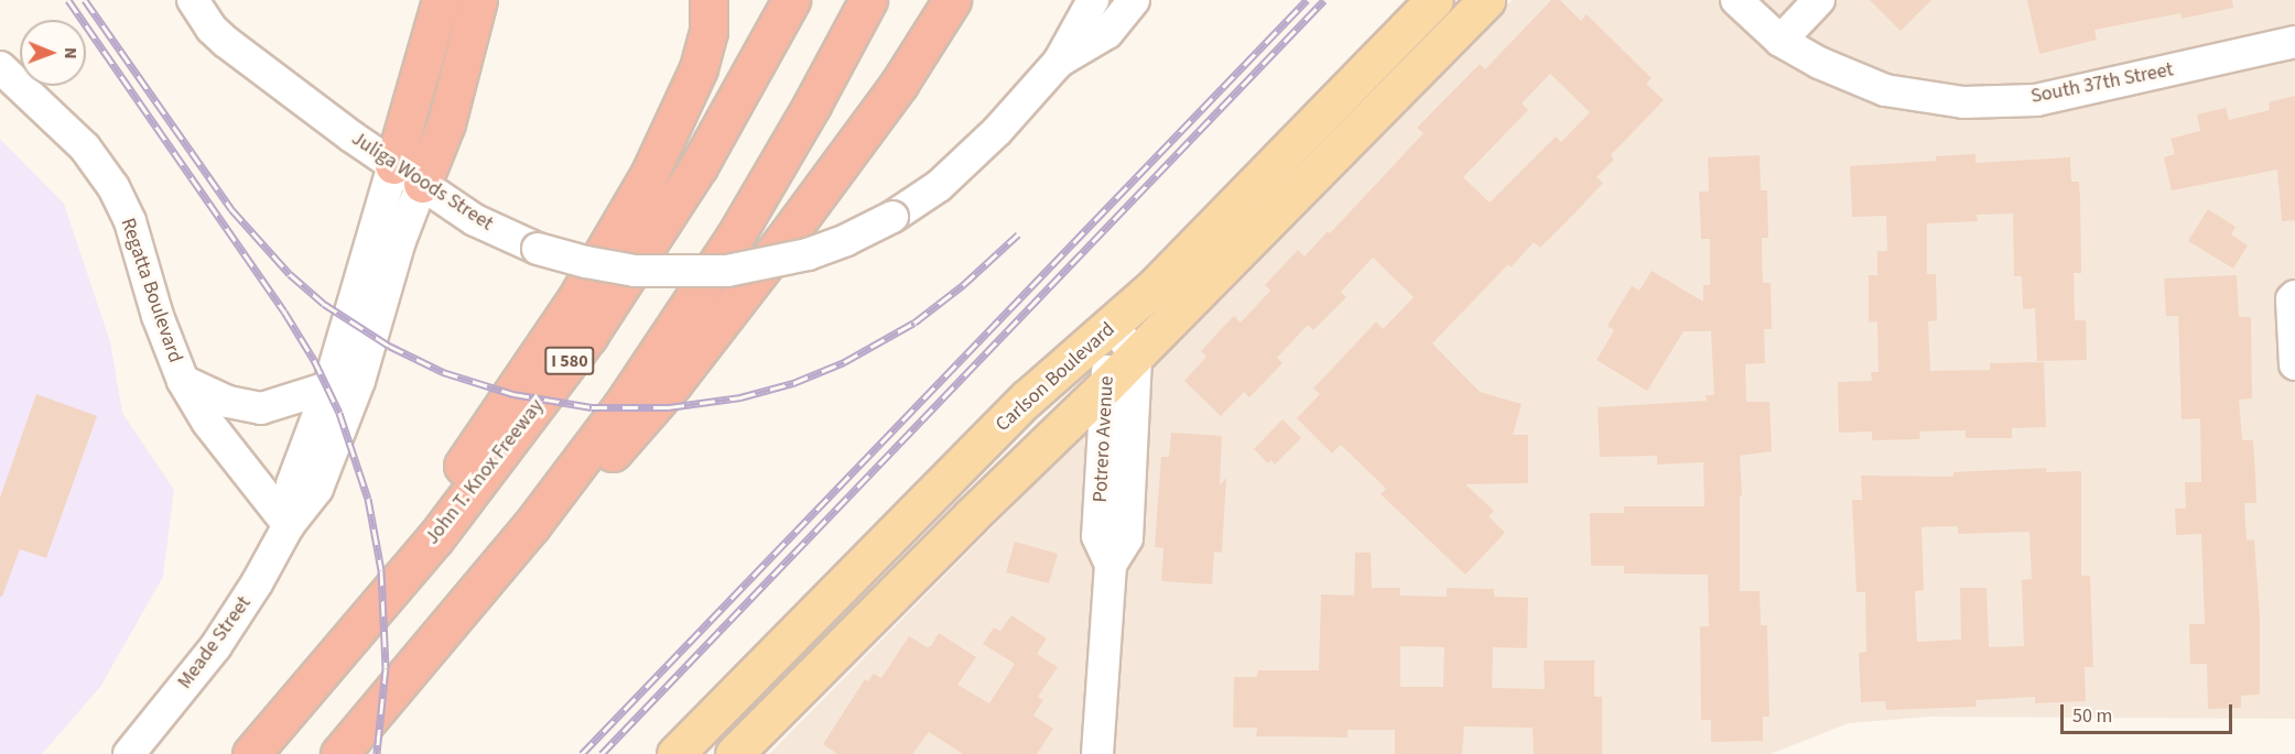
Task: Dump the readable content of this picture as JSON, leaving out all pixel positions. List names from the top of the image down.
{
  "streets": {
    "highway": ["I 580", "John T. Knox Freeway"],
    "main road": ["Carlson Boulevard"],
    "street": [
      "South 37th Street",
      "Juliga Woods Street",
      "Regatta Boulevard",
      "Potrero Avenue",
      "Meade Street"
    ]
  },
  "crossings": [
    ["Regatta Boulevard", "Meade Street"],
    ["Carlson Boulevard", "Potrero Avenue"]
  ],
  "scale_bar": "50 m",
  "north": "right"
}
